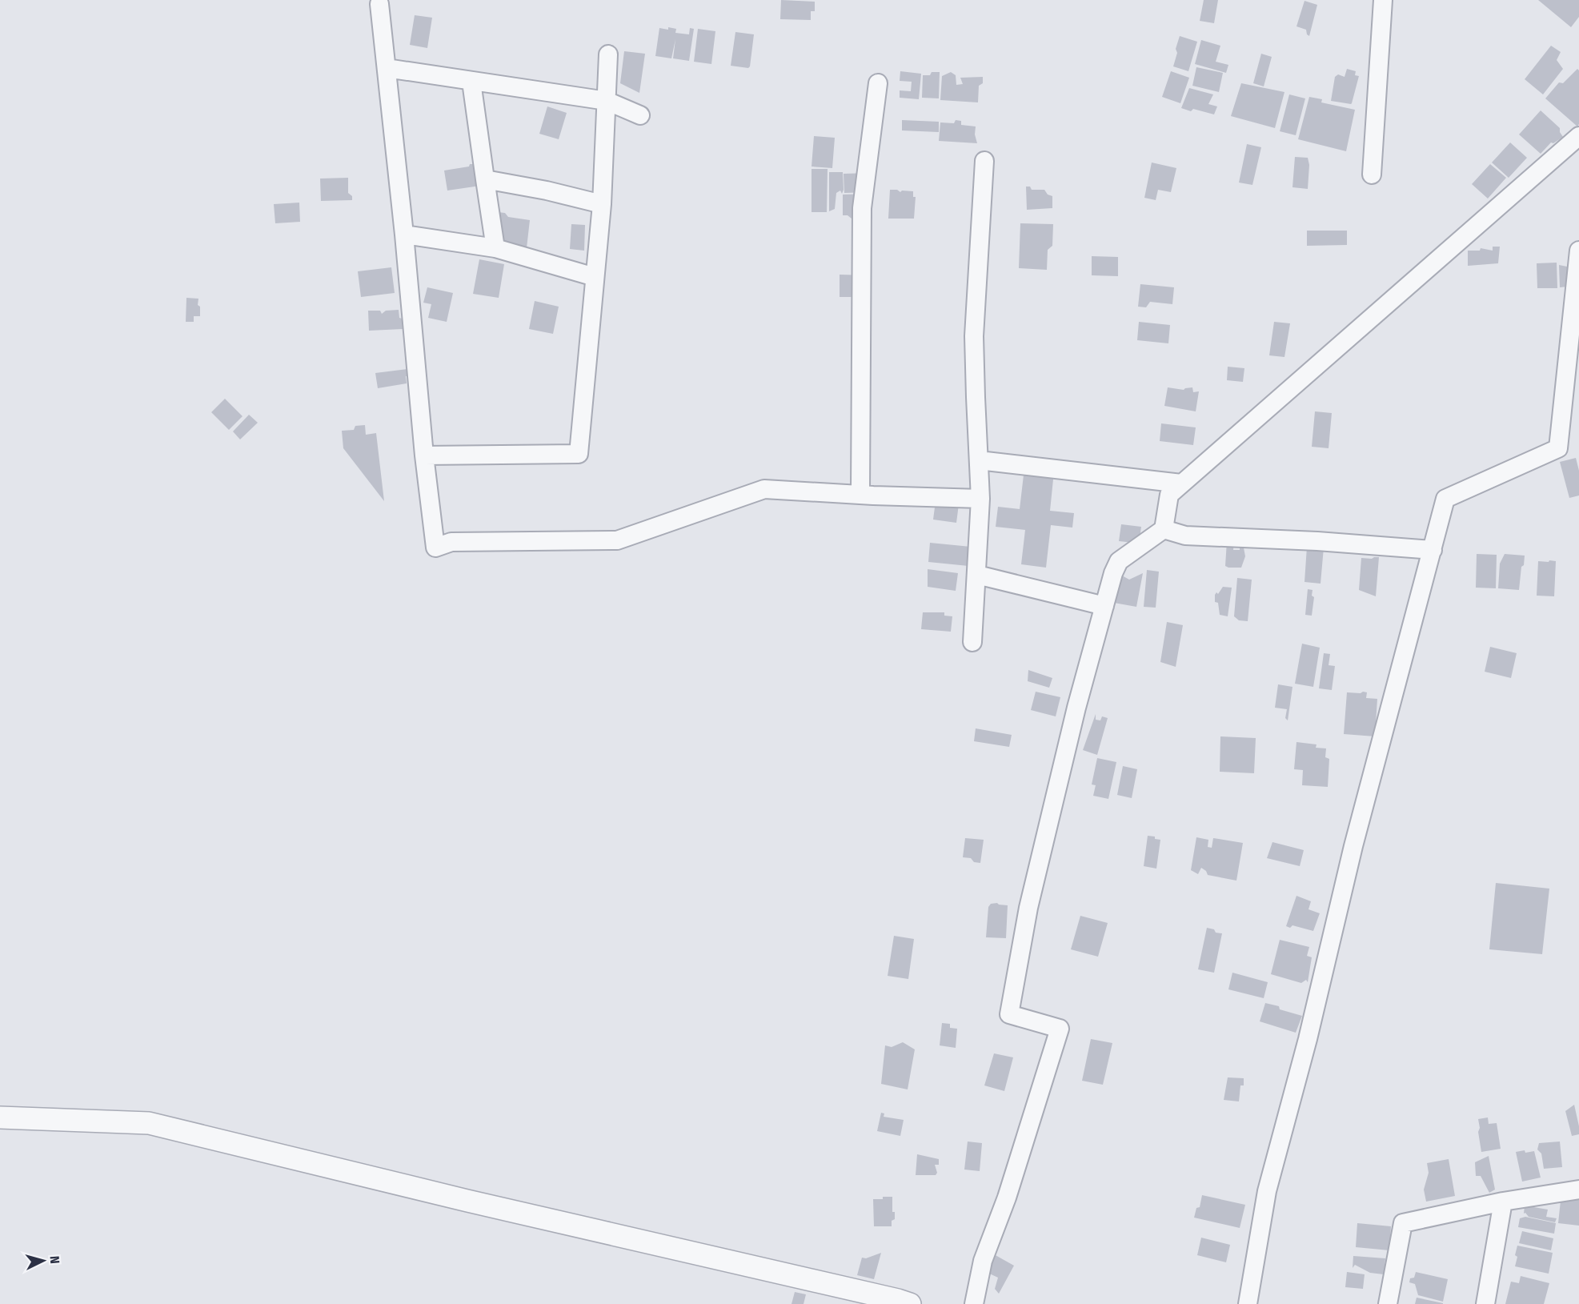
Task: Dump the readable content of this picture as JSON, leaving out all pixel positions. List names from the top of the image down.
{
  "north": "right"
}
